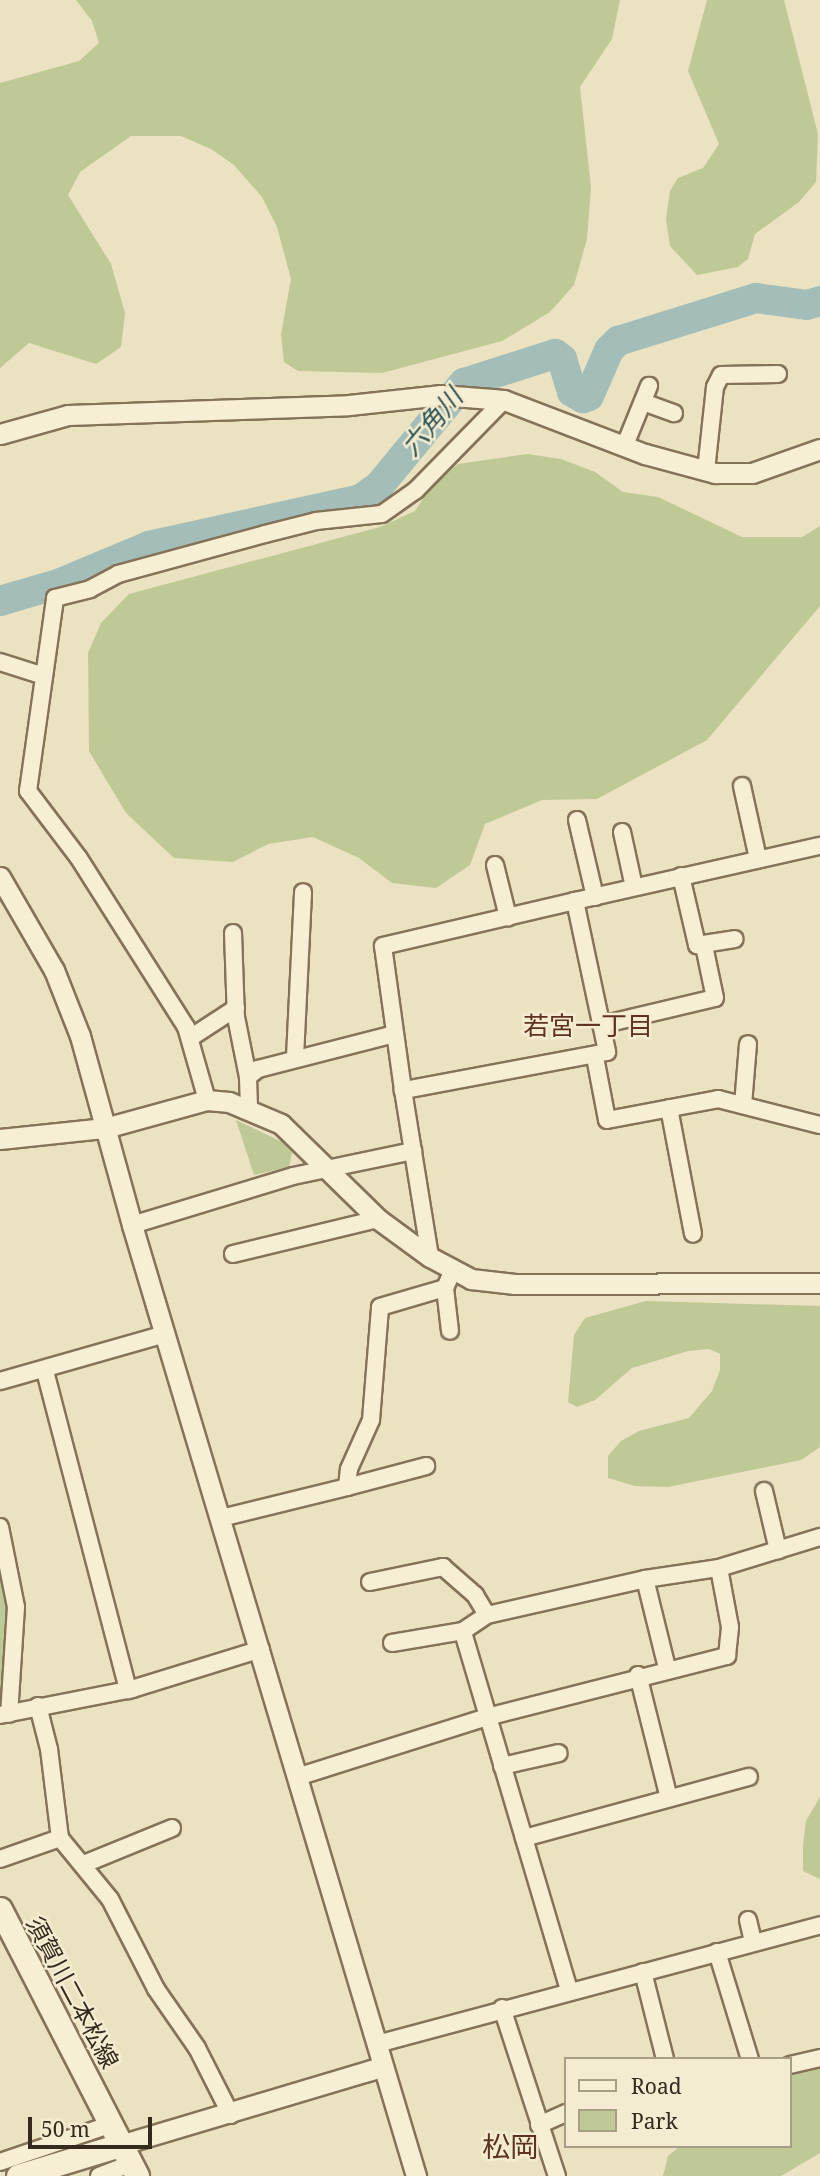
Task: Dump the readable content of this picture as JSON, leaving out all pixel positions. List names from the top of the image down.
{
  "streets": {
    "main road": ["須賀川二本松線"]
  },
  "districts": ["若宮一丁目", "松岡"],
  "water": ["六角川"],
  "legend": ["Road", "Park"],
  "scale_bar": "50 m"
}
